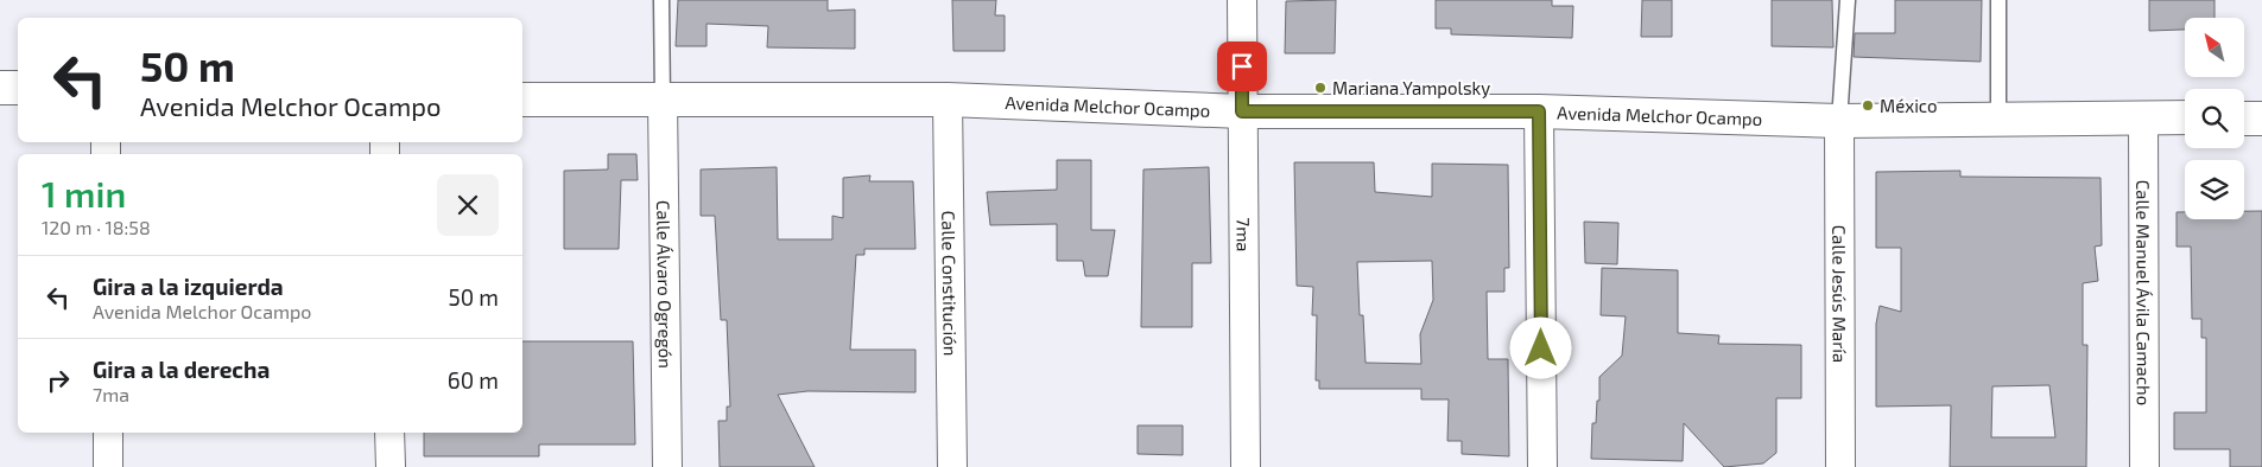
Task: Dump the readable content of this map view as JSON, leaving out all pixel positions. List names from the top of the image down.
{
  "streets": {
    "street": [
      "Avenida Melchor Ocampo",
      "7ma",
      "Calle Constitución",
      "Calle Álvaro Ogregón",
      "Calle Manuel Ávila Camacho",
      "Calle Jesús María"
    ]
  },
  "crossings": [
    ["Avenida Melchor Ocampo", "7ma"],
    ["Avenida Melchor Ocampo", "Calle Constitución"],
    ["Avenida Melchor Ocampo", "Calle Álvaro Ogregón"],
    ["Avenida Melchor Ocampo", "Calle Manuel Ávila Camacho"],
    ["Avenida Melchor Ocampo", "Calle Jesús María"]
  ],
  "places": ["Mariana Yampolsky", "México"],
  "north": "top left",
  "page": {
    "turn": ["50 m", "Avenida Melchor Ocampo"],
    "heading": ["1 min", "120 m · 18:58"],
    "list": [
      {
        "name": "Gira a la izquierda",
        "note": "Avenida Melchor Ocampo",
        "value": "50 m"
      },
      {
        "name": "Gira a la derecha",
        "note": "7ma",
        "value": "60 m"
      }
    ]
  }
}
